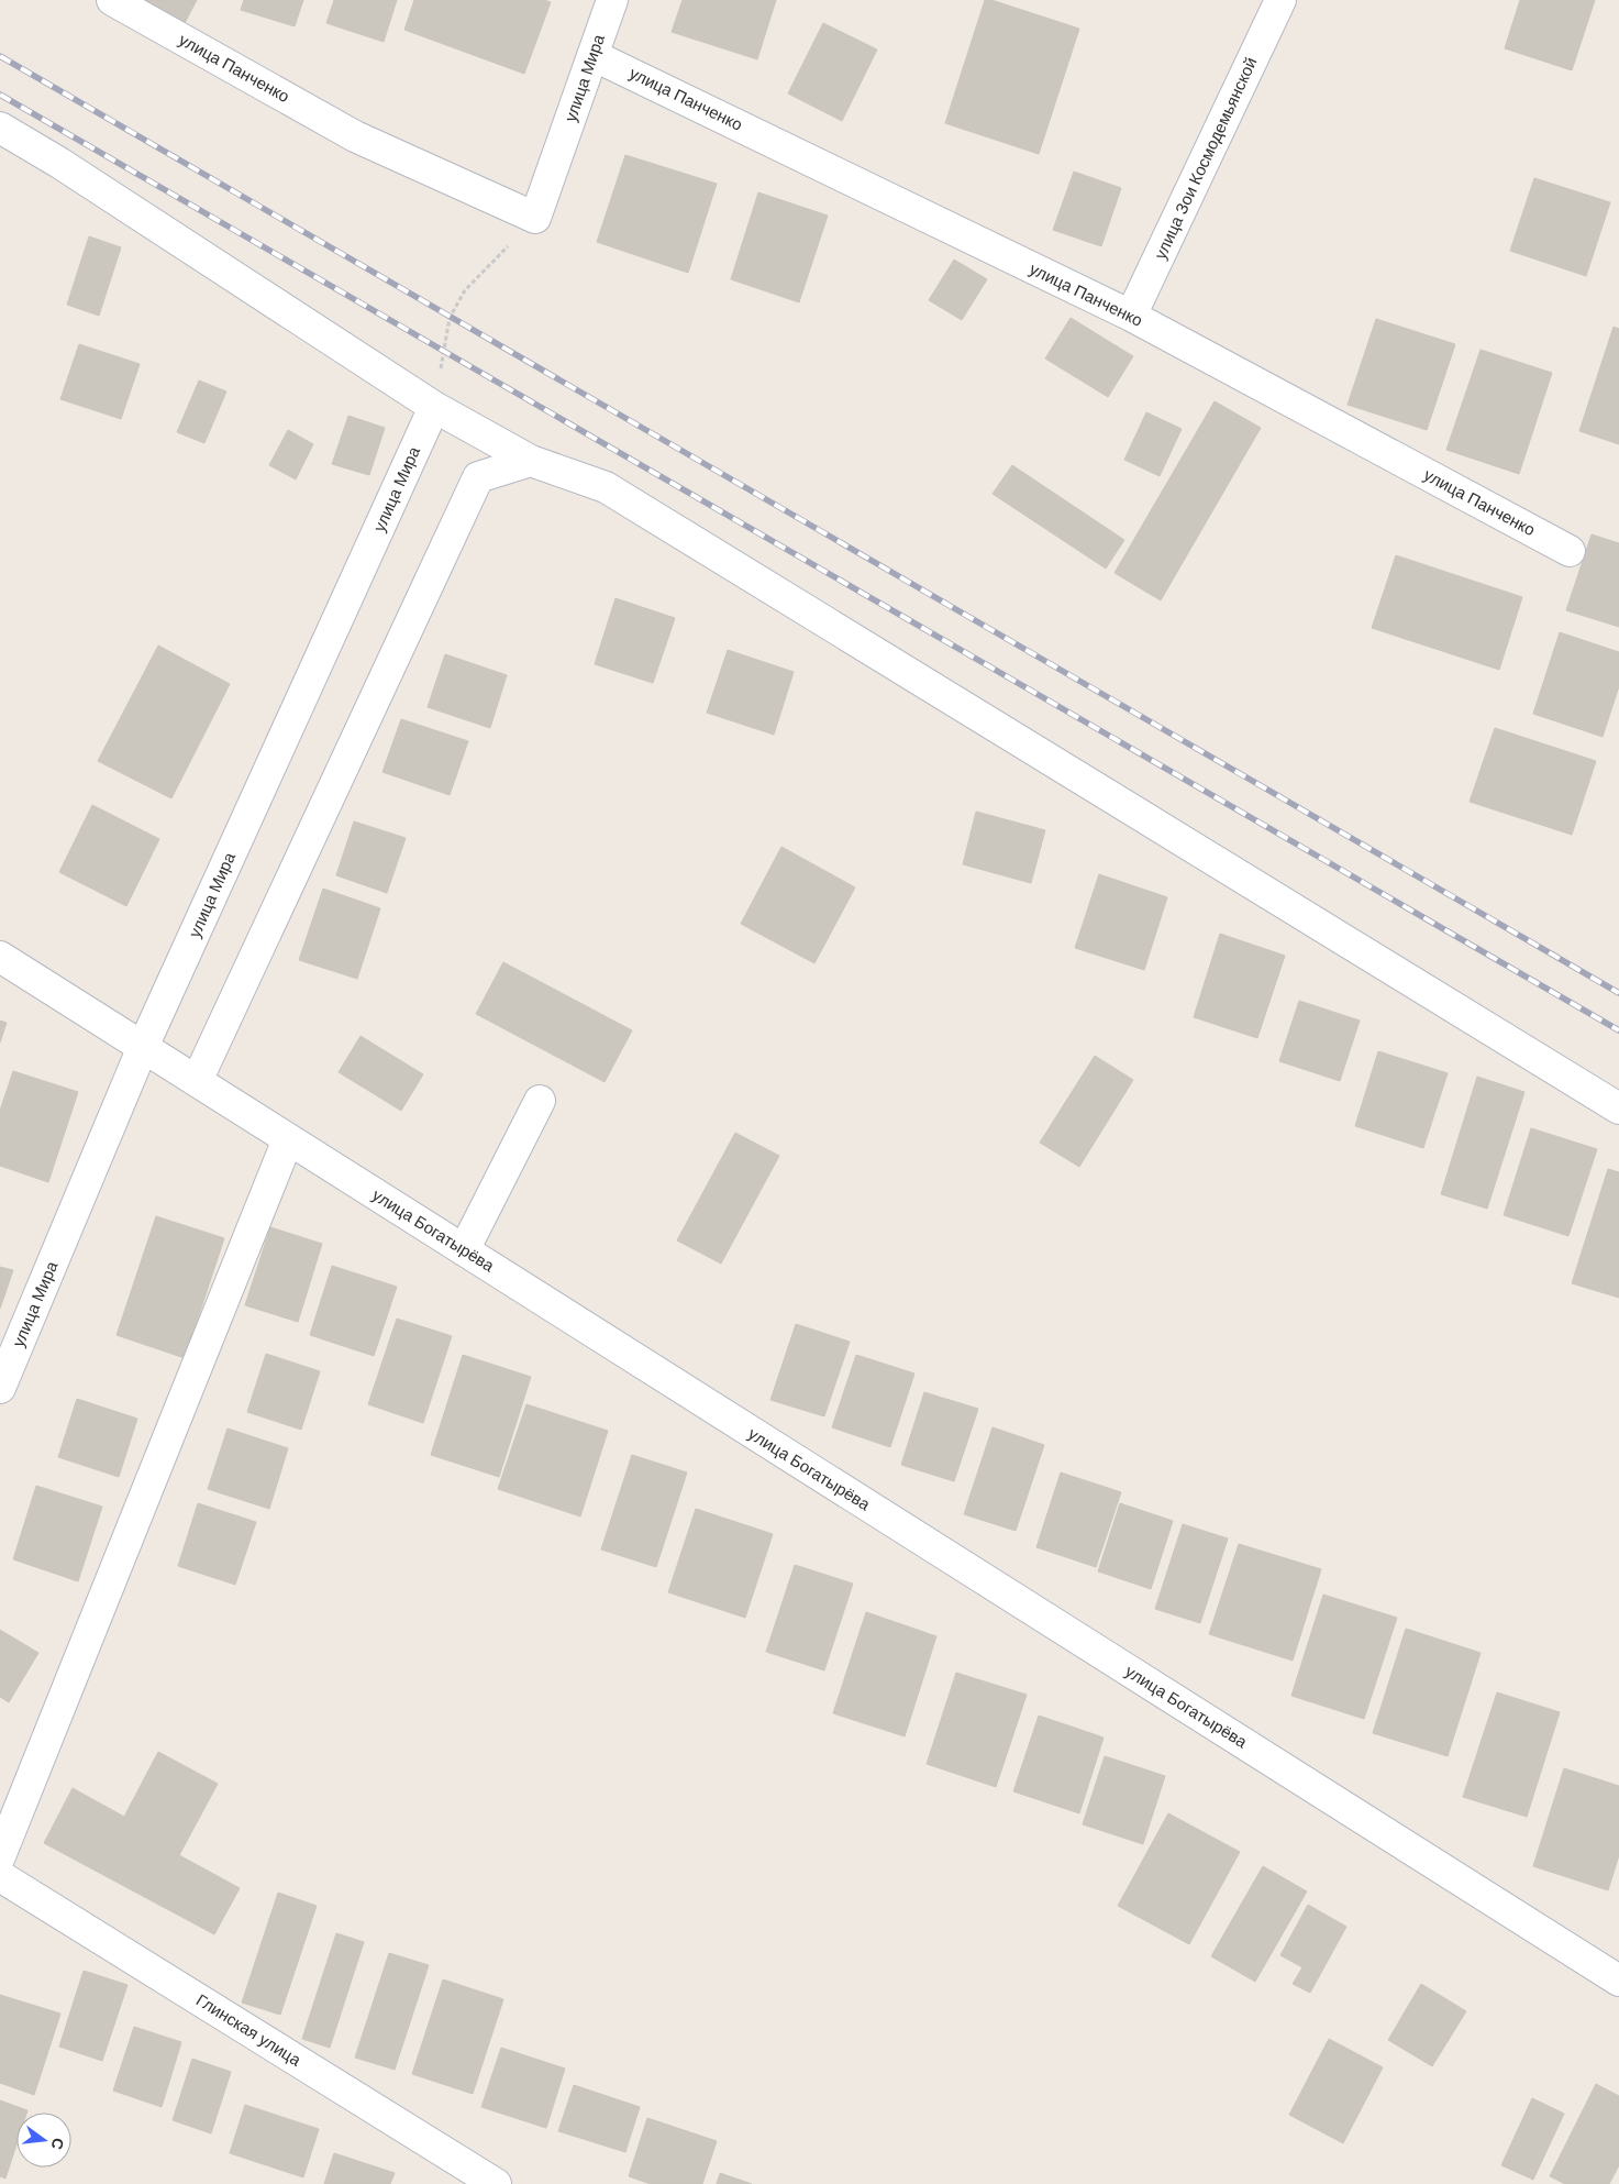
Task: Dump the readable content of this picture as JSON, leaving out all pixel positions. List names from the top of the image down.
{
  "streets": {
    "street": [
      "улица Панченко",
      "улица Мира",
      "улица Зои Космодемьянской",
      "улица Богатырёва",
      "Глинская улица"
    ]
  },
  "crossings": [
    ["улица Панченко", "улица Мира"],
    ["улица Панченко", "улица Зои Космодемьянской"],
    ["улица Мира", "улица Богатырёва"]
  ],
  "north": "right"
}
